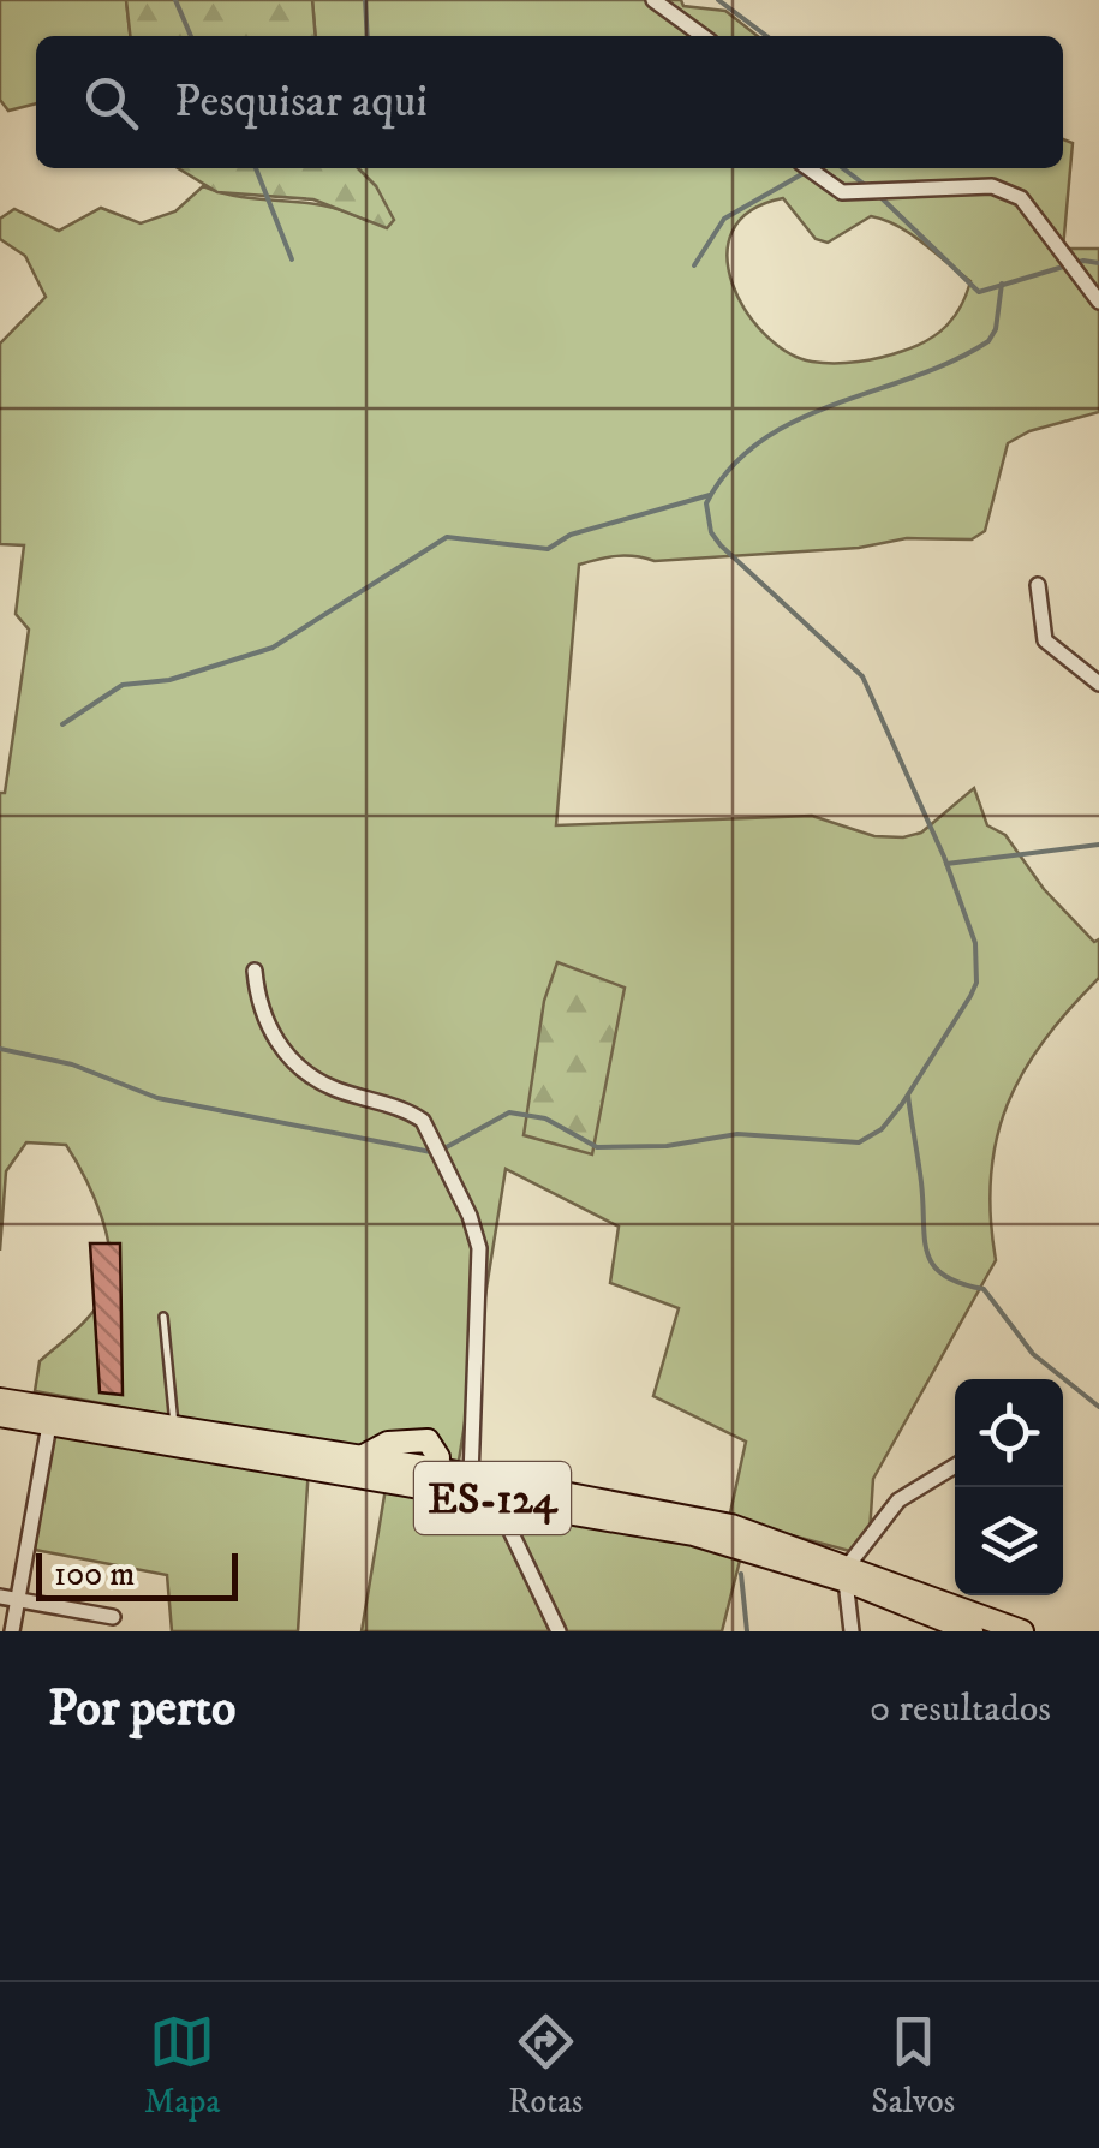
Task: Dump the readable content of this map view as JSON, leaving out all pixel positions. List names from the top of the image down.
{
  "streets": {
    "main road": ["ES-124"]
  },
  "scale_bar": "100 m",
  "page": {
    "search": "Pesquisar aqui",
    "scale": "100 m",
    "heading": ["Por perto", "0 resultados"],
    "nav": ["Mapa", "Rotas", "Salvos"]
  }
}
